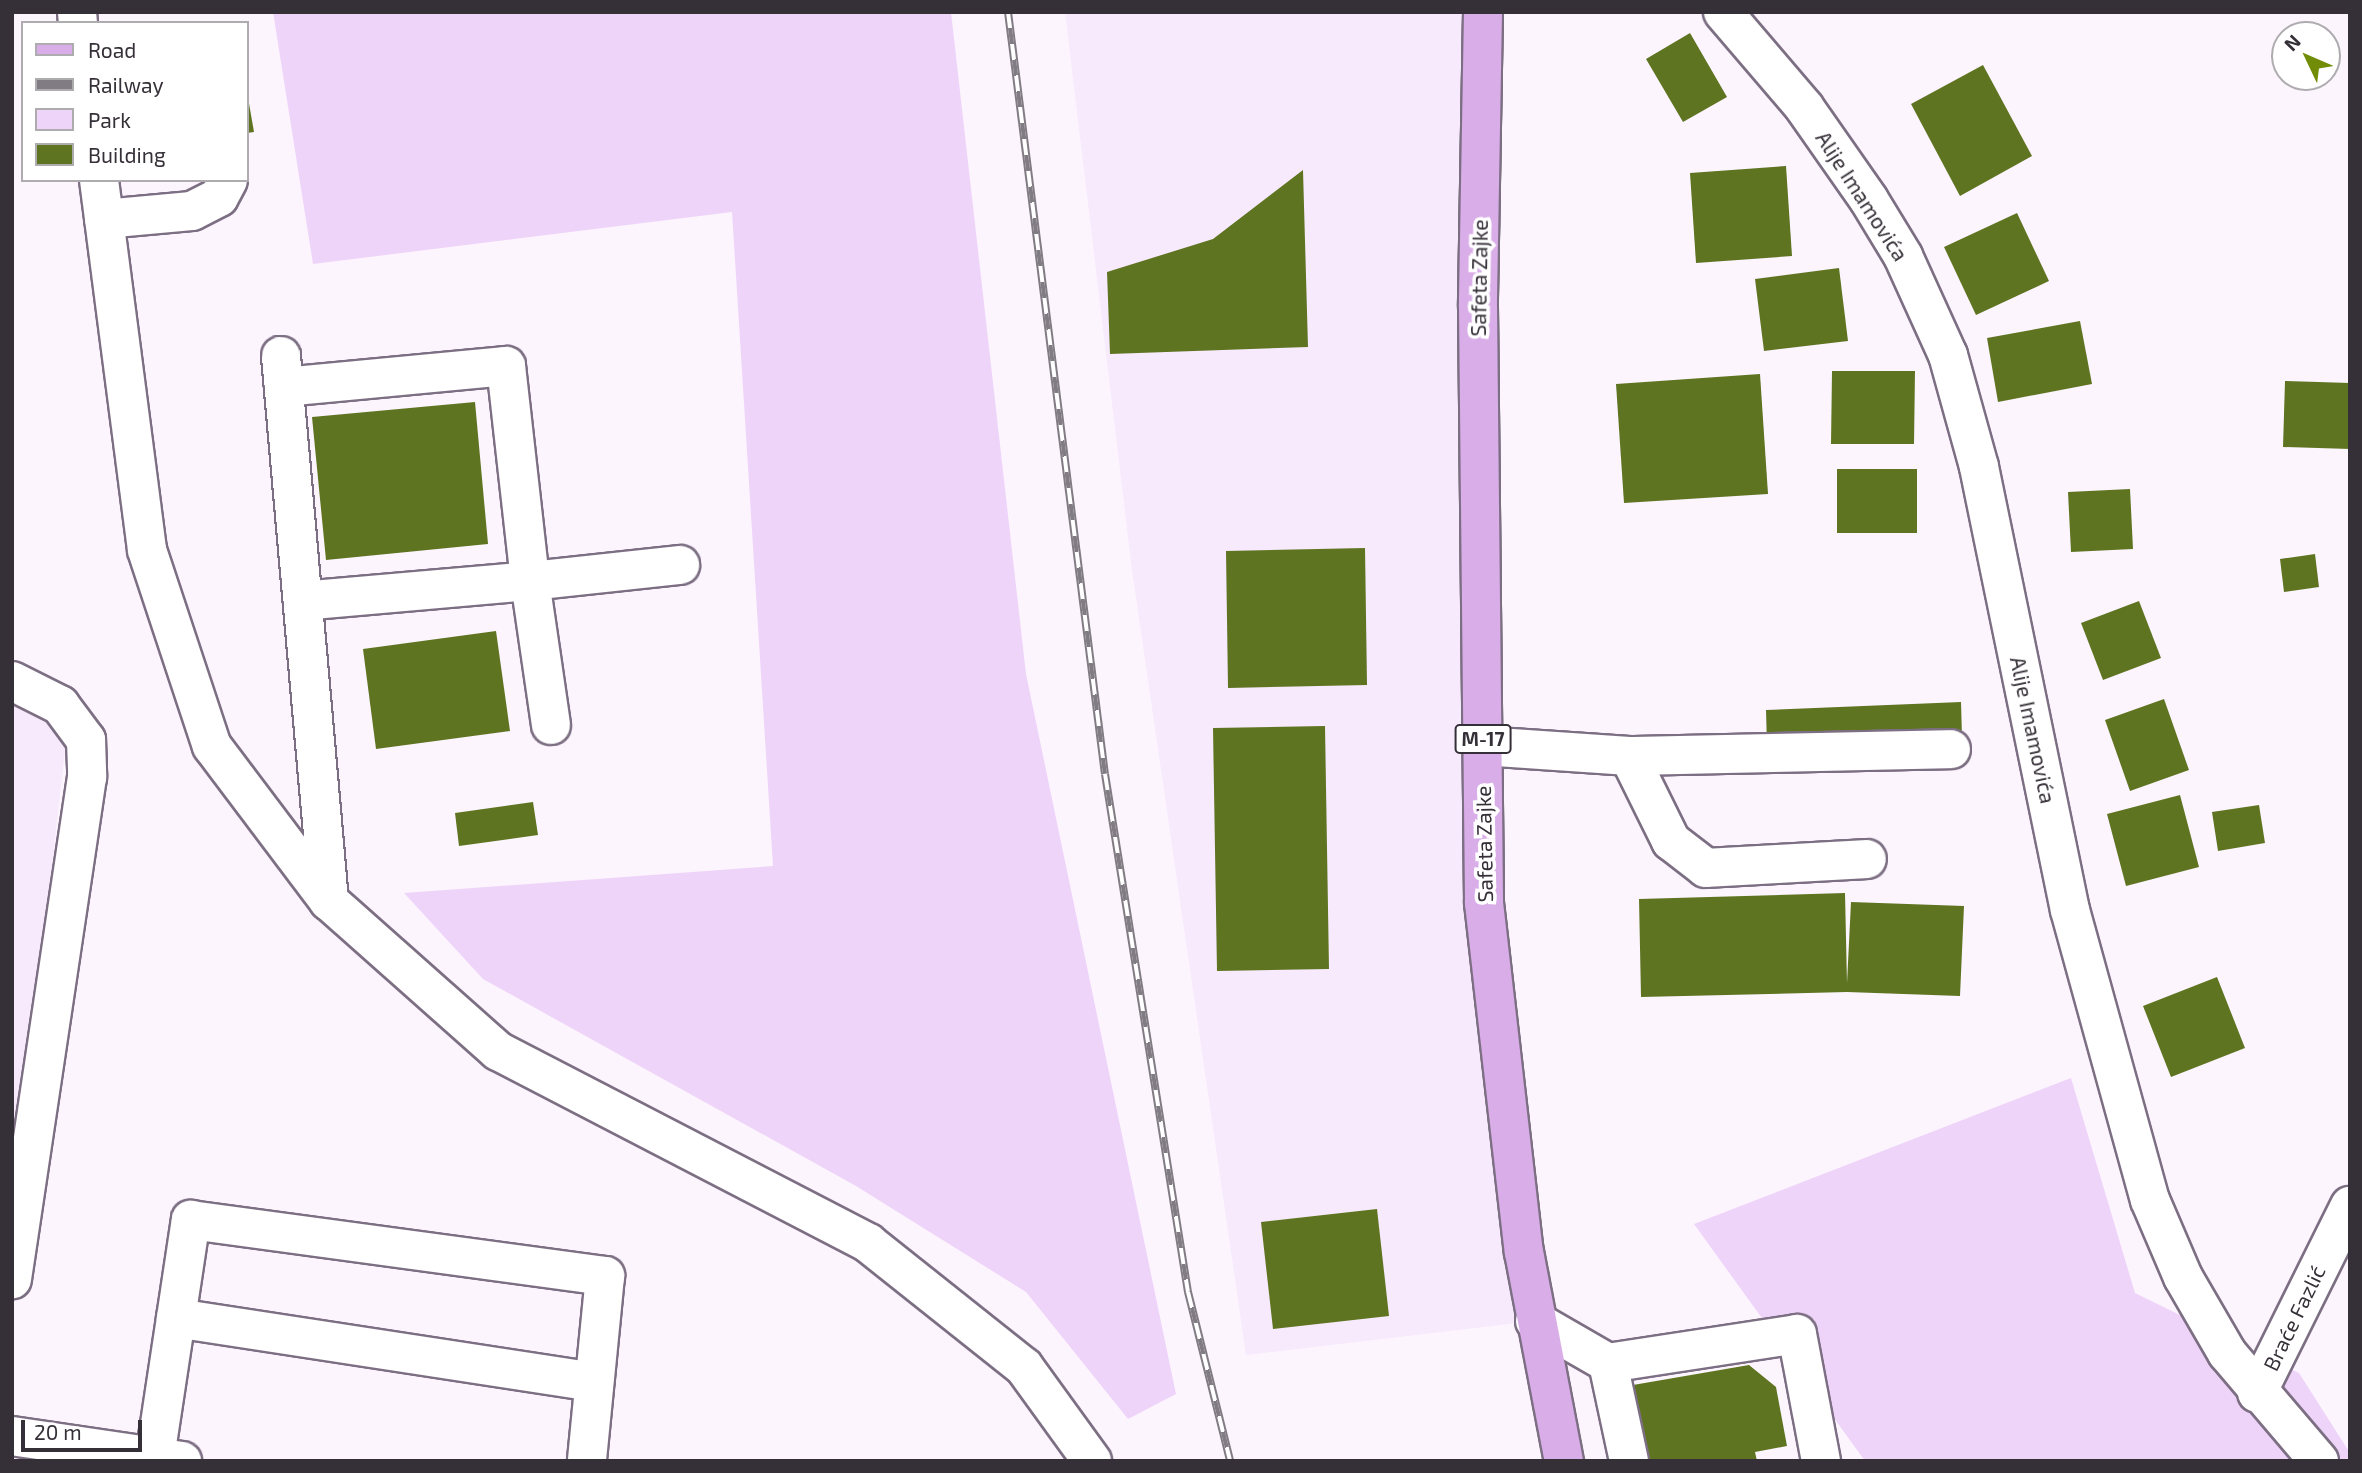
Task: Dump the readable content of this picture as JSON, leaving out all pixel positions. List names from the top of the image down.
{
  "streets": {
    "main road": ["Safeta Zajke", "M-17"],
    "street": ["Alije Imamovića", "Braće Fazlić"]
  },
  "crossings": [
    ["Alije Imamovića", "Braće Fazlić"]
  ],
  "legend": [
    "Road",
    "Railway",
    "Park",
    "Building"
  ],
  "scale_bar": "20 m",
  "north": "top left"
}
